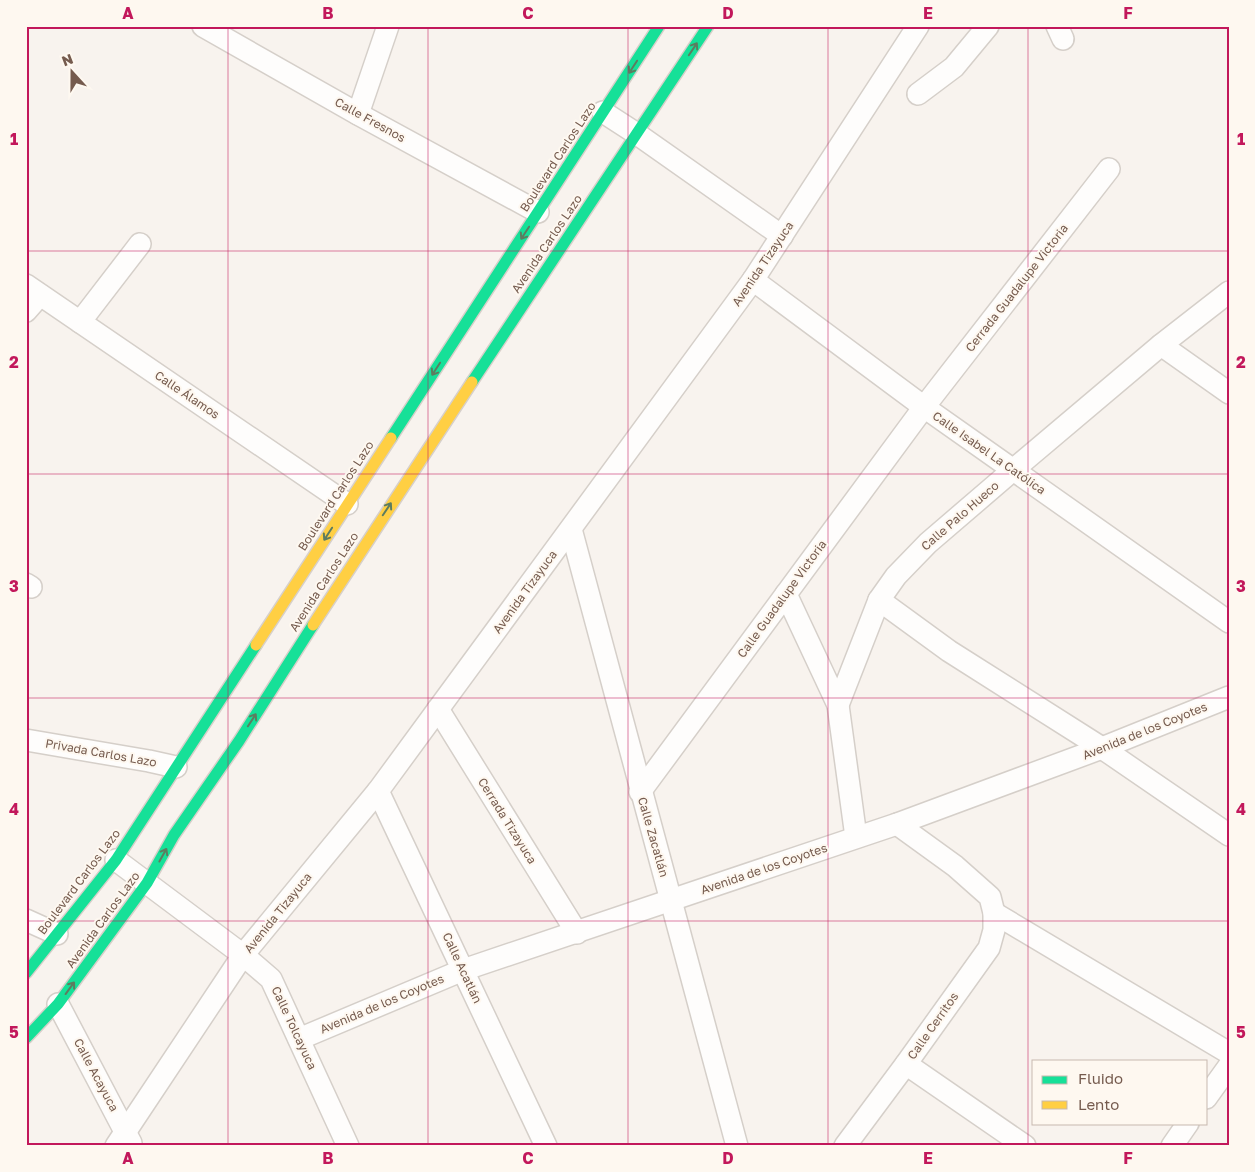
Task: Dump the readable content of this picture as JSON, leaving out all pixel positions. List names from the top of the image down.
{
  "streets": {
    "main road": ["Boulevard Carlos Lazo", "Avenida Carlos Lazo"],
    "street": [
      "Calle Fresnos",
      "Avenida Tizayuca",
      "Cerrada Guadalupe Victoria",
      "Calle Álamos",
      "Calle Isabel La Católica",
      "Calle Palo Hueco",
      "Calle Guadalupe Victoria",
      "Avenida de los Coyotes",
      "Privada Carlos Lazo",
      "Cerrada Tizayuca",
      "Calle Zacatlán",
      "Calle Acatlán",
      "Calle Cerritos",
      "Calle Tolcayuca",
      "Calle Acayuca"
    ]
  },
  "crossings": [
    ["Calle Fresnos", "Boulevard Carlos Lazo"],
    ["Boulevard Carlos Lazo", "Calle Álamos"],
    ["Boulevard Carlos Lazo", "Privada Carlos Lazo"],
    ["Boulevard Carlos Lazo", "Calle Tolcayuca"],
    ["Avenida Carlos Lazo", "Calle Tolcayuca"],
    ["Avenida Carlos Lazo", "Calle Acayuca"],
    ["Avenida Tizayuca", "Calle Isabel La Católica"],
    ["Avenida Tizayuca", "Cerrada Tizayuca"],
    ["Avenida Tizayuca", "Calle Zacatlán"],
    ["Avenida Tizayuca", "Calle Acatlán"],
    ["Avenida Tizayuca", "Calle Tolcayuca"],
    ["Avenida Tizayuca", "Calle Acayuca"],
    ["Cerrada Guadalupe Victoria", "Calle Isabel La Católica"],
    ["Cerrada Guadalupe Victoria", "Calle Guadalupe Victoria"],
    ["Calle Isabel La Católica", "Calle Palo Hueco"],
    ["Calle Isabel La Católica", "Calle Guadalupe Victoria"],
    ["Calle Guadalupe Victoria", "Calle Zacatlán"],
    ["Avenida de los Coyotes", "Cerrada Tizayuca"],
    ["Avenida de los Coyotes", "Calle Zacatlán"],
    ["Avenida de los Coyotes", "Calle Acatlán"],
    ["Avenida de los Coyotes", "Calle Tolcayuca"]
  ],
  "one_way": ["Boulevard Carlos Lazo", "Avenida Carlos Lazo"],
  "legend": ["Fluido", "Lento"],
  "north": "top",
  "grid": {
    "columns": [
      "A",
      "B",
      "C",
      "D",
      "E",
      "F"
    ],
    "rows": [
      "1",
      "2",
      "3",
      "4",
      "5"
    ]
  }
}
